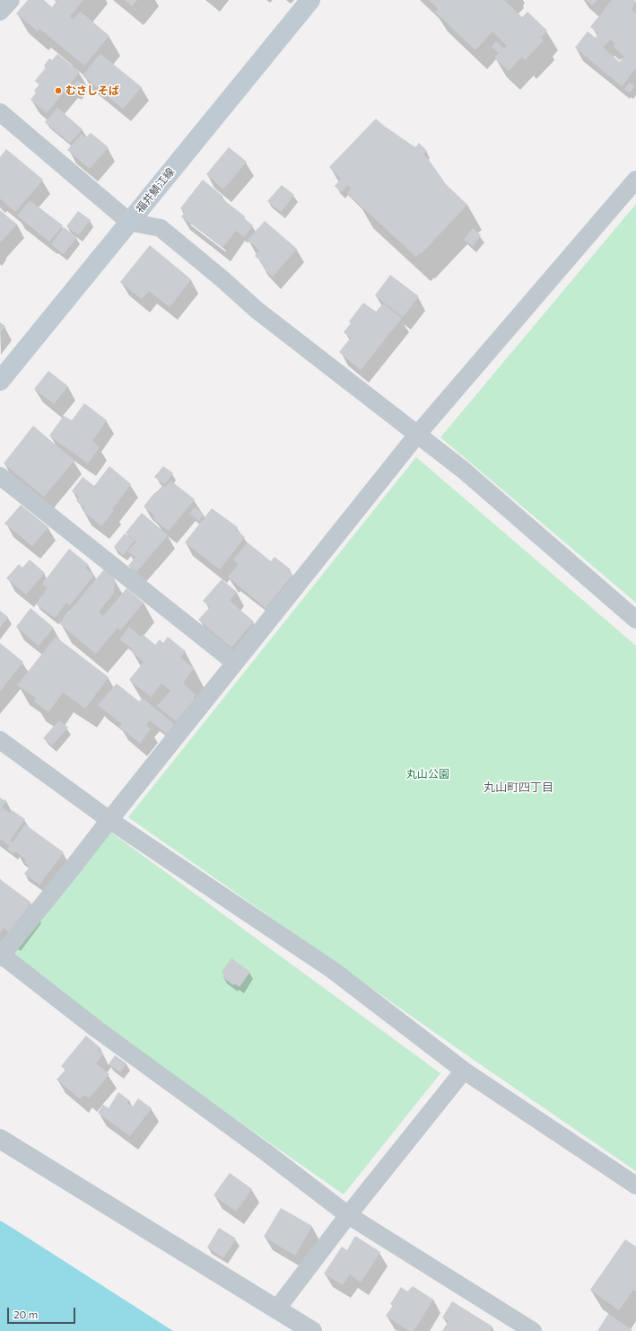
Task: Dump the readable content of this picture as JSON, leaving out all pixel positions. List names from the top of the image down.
{
  "streets": {
    "main road": ["福井鯖江線"]
  },
  "districts": ["丸山町四丁目"],
  "parks": ["丸山公園"],
  "places": ["むさしそば"],
  "scale_bar": "20 m"
}
